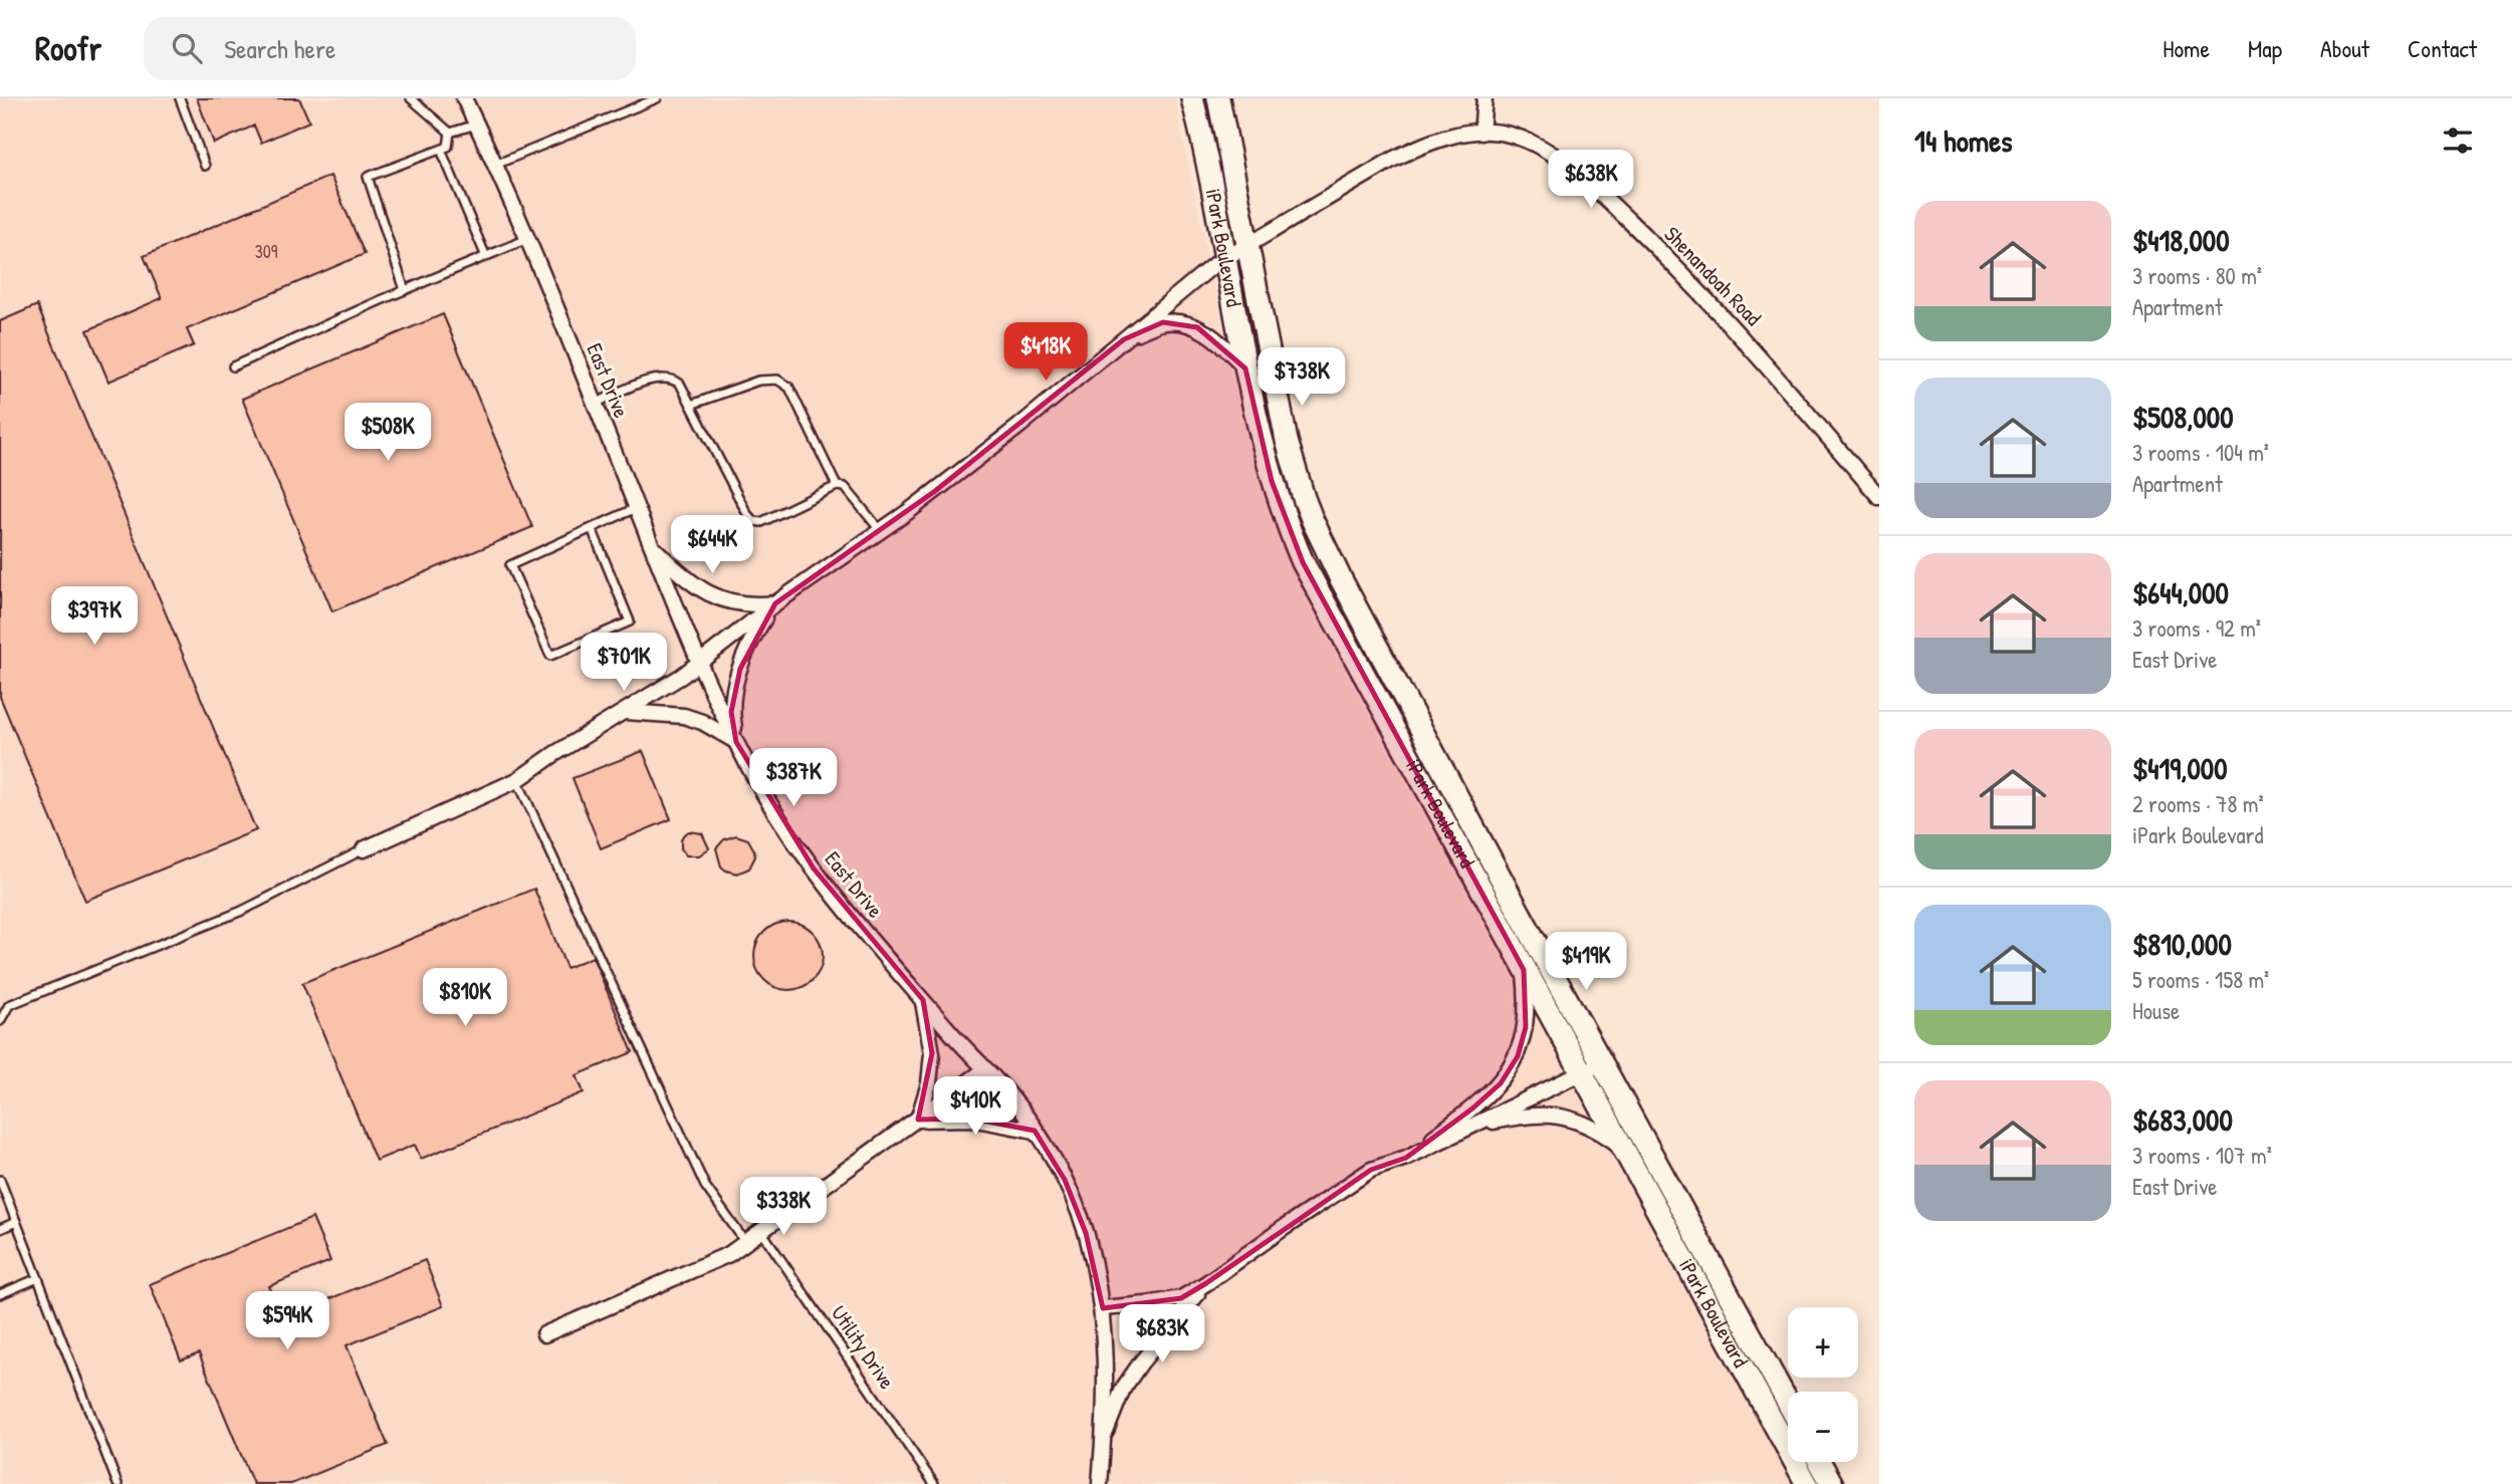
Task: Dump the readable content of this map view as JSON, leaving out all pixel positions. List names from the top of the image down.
{
  "streets": {
    "main road": ["iPark Boulevard"],
    "street": ["Shenandoah Road", "East Drive"],
    "lane": ["Utility Drive"]
  },
  "crossings": [
    ["iPark Boulevard", "Shenandoah Road"],
    ["Shenandoah Road", "East Drive"]
  ],
  "house_numbers": ["309"],
  "page": {
    "header": "Roofr",
    "search": "Search here",
    "nav": [
      "Home",
      "Map",
      "About",
      "Contact"
    ],
    "heading": "14 homes",
    "price": [
      "$638K",
      "$418K",
      "$738K",
      "$508K",
      "$644K",
      "$397K",
      "$701K",
      "$387K",
      "$419K",
      "$810K",
      "$410K",
      "$338K",
      "$594K",
      "$683K"
    ],
    "list": [
      {
        "name": "$418,000",
        "note": "3 rooms · 80 m² · Apartment"
      },
      {
        "name": "$508,000",
        "note": "3 rooms · 104 m² · Apartment"
      },
      {
        "name": "$644,000",
        "note": "3 rooms · 92 m² · East Drive"
      },
      {
        "name": "$419,000",
        "note": "2 rooms · 78 m² · iPark Boulevard"
      },
      {
        "name": "$810,000",
        "note": "5 rooms · 158 m² · House"
      },
      {
        "name": "$683,000",
        "note": "3 rooms · 107 m² · East Drive"
      }
    ],
    "map_buttons": ["+", "−"]
  }
}
